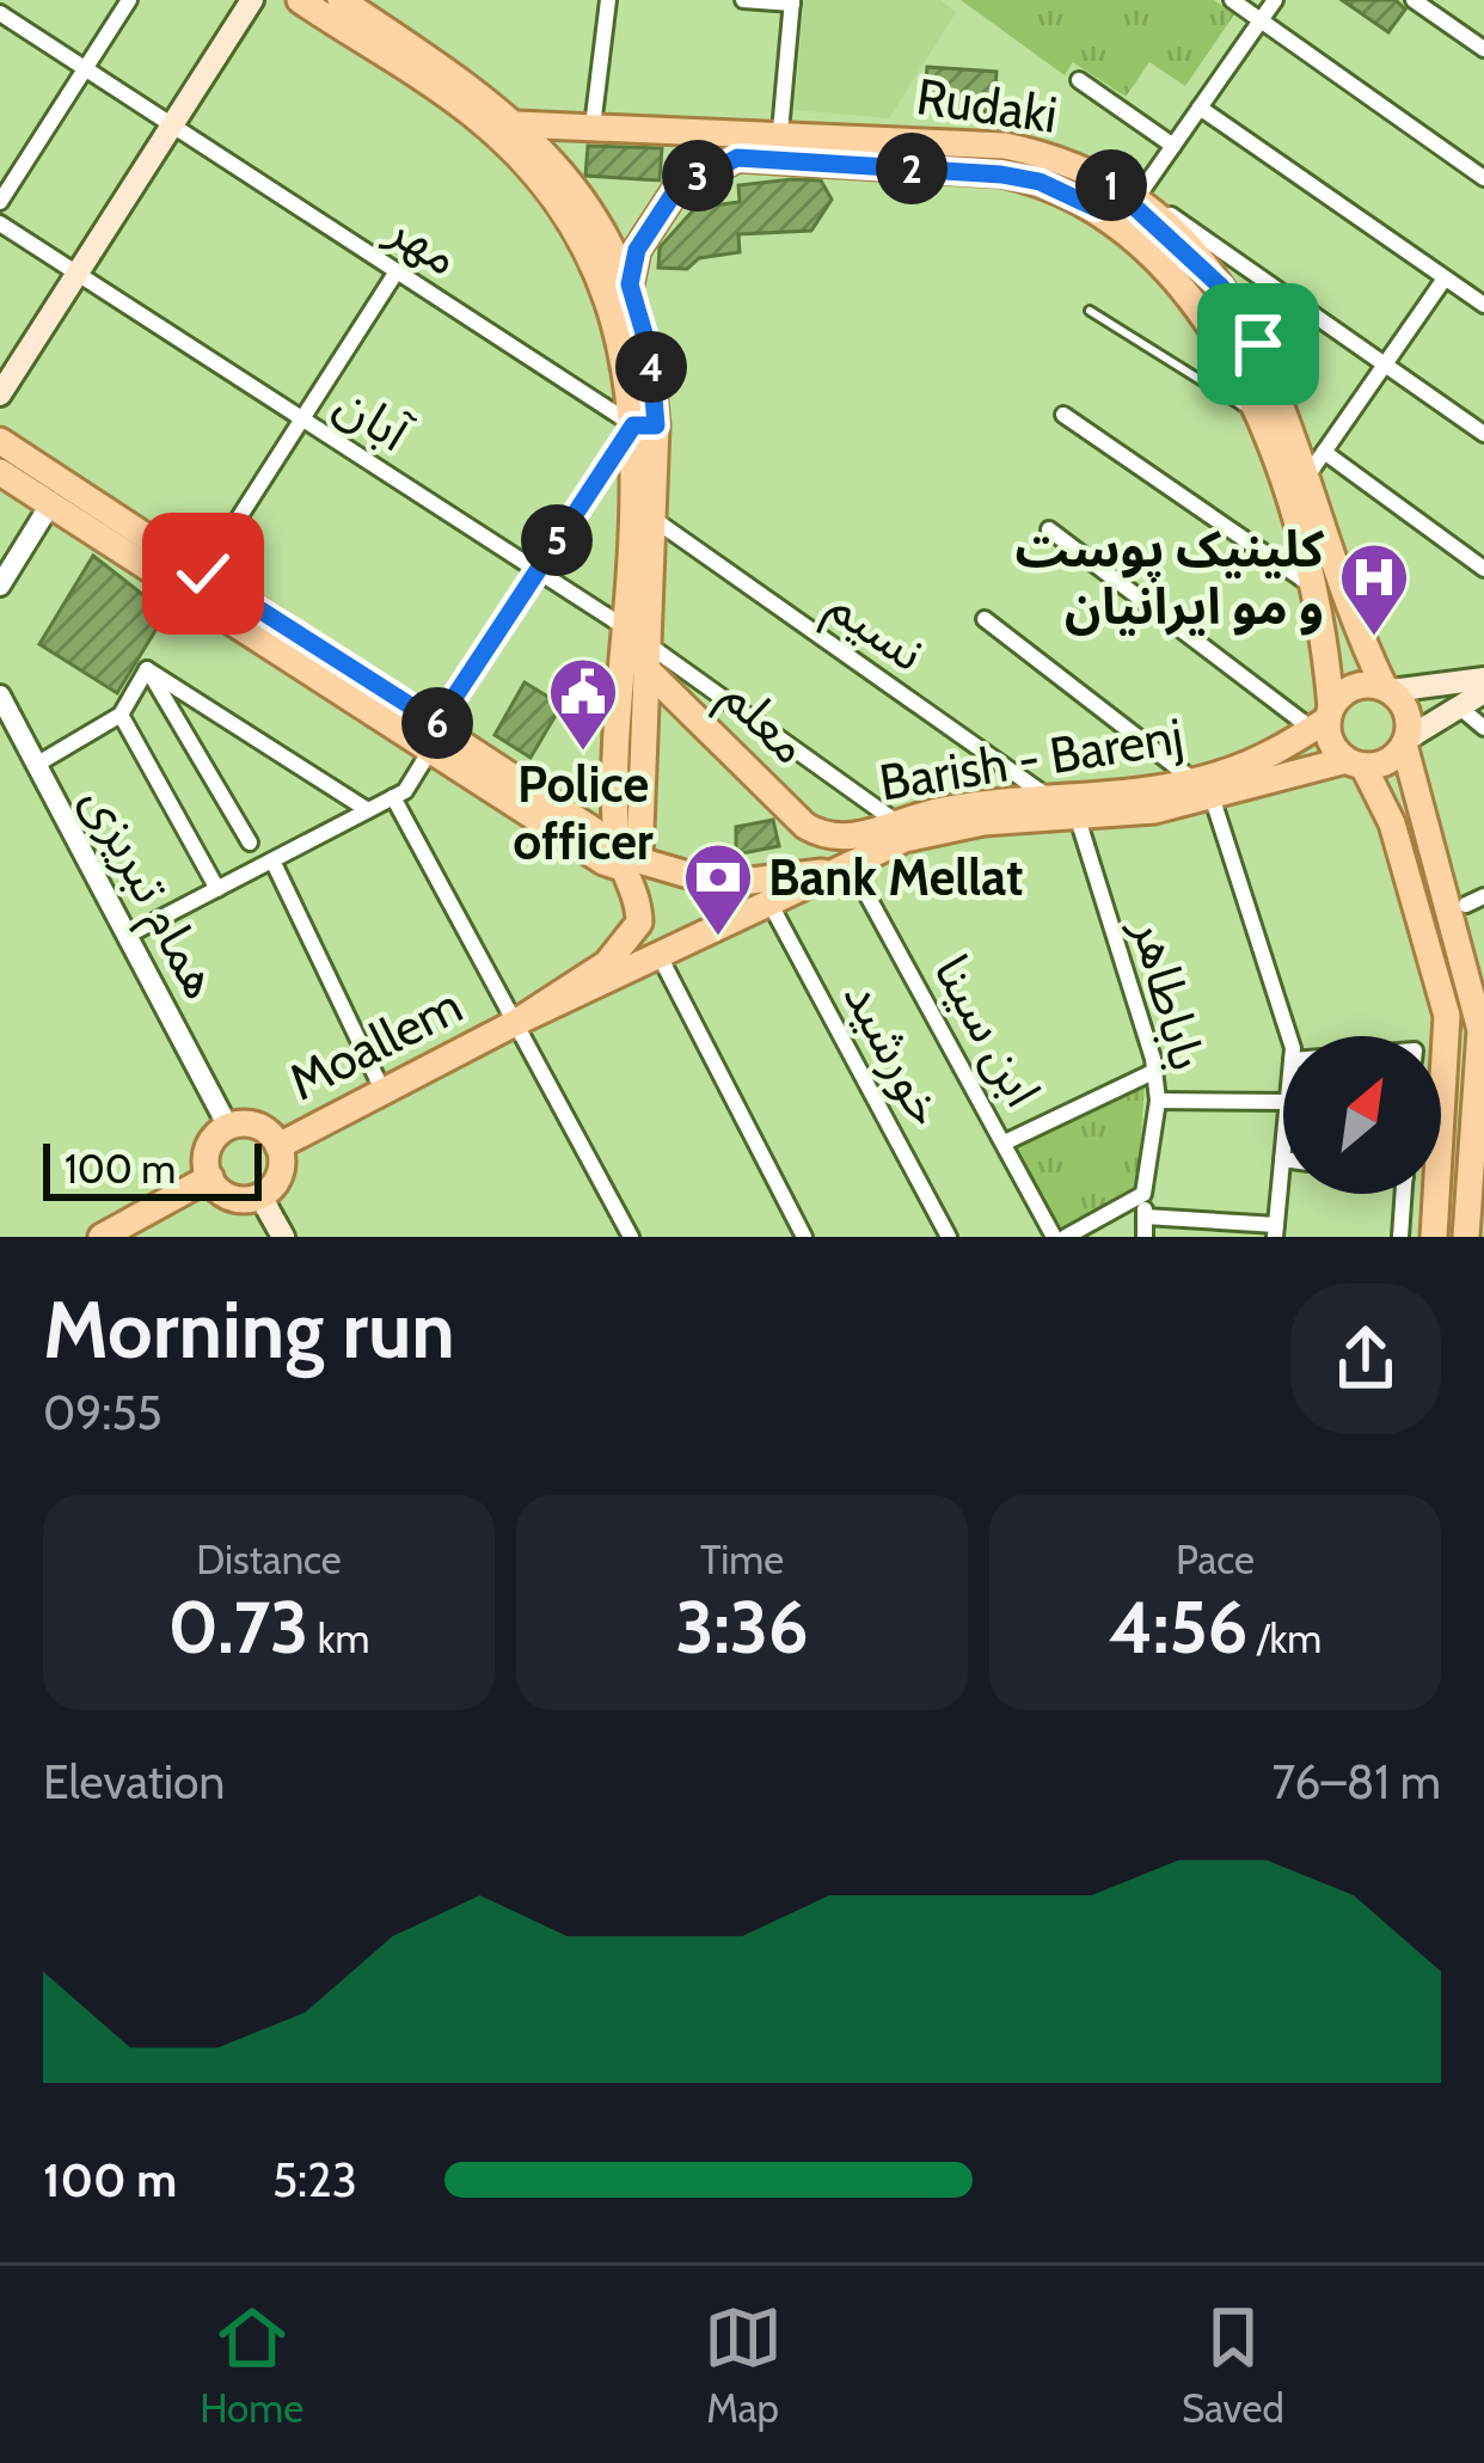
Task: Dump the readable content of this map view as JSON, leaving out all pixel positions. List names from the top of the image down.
{
  "streets": {
    "main road": [
      "Rudaki",
      "معلم",
      "Barish - Barenj",
      "Moallem"
    ],
    "street": [
      "مهر",
      "آبان",
      "نسیم",
      "همام تبریزی",
      "باباطاهر",
      "ابن سینا",
      "خورشید"
    ]
  },
  "crossings": [
    ["Rudaki", "Barish - Barenj"],
    ["آبان", "معلم"],
    ["آبان", "Barish - Barenj"],
    ["نسیم", "Barish - Barenj"],
    ["معلم", "Barish - Barenj"],
    ["Barish - Barenj", "باباطاهر"],
    ["Barish - Barenj", "ابن سینا"],
    ["Barish - Barenj", "Moallem"],
    ["Barish - Barenj", "خورشید"],
    ["همام تبریزی", "Moallem"]
  ],
  "places": {
    "hospital": ["کلینیک پوست و مو ایرانیان"],
    "public building": ["Police officer"],
    "bank": ["Bank Mellat"]
  },
  "scale_bar": "100 m",
  "north": "top right",
  "page": {
    "pins": [
      "2",
      "3",
      "1",
      "4",
      "5",
      "6"
    ],
    "scale": "100 m",
    "heading": ["Morning run", "09:55"],
    "stats": [
      ["Distance", "0.73 km"],
      ["Time", "3:36"],
      ["Pace", "4:56 /km"]
    ],
    "chart": ["Elevation", "76–81 m"],
    "list": [
      {
        "name": "100 m",
        "note": "5:23"
      }
    ],
    "tabs": ["Home", "Map", "Saved"]
  }
}
